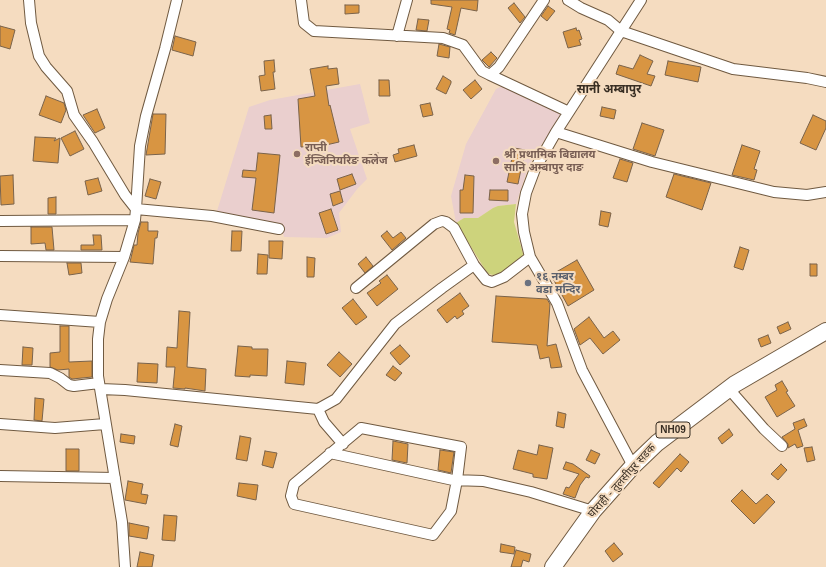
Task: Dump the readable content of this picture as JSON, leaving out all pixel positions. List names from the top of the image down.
{
  "streets": {
    "main road": ["NH09", "घोराही - तुलसीपुर सडक"]
  },
  "districts": ["सानी अम्बापुर"],
  "places": ["राप्ती ईन्जिनियरिङ कलेज", "श्री प्रथामिक बिद्यालय सानि अम्बापुर दाङ", "१६ नम्बर वडा मन्दिर"]
}
